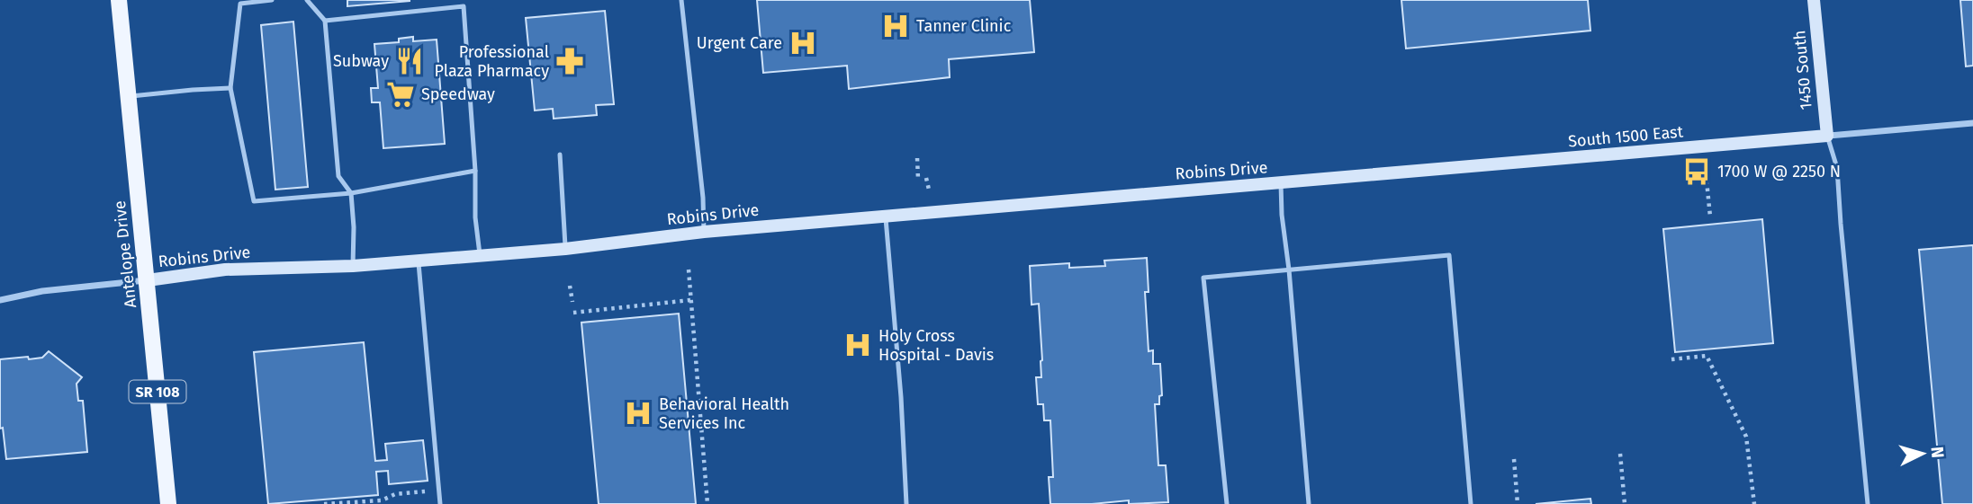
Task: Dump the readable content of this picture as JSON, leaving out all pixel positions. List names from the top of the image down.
{
  "streets": {
    "main road": ["Antelope Drive", "SR 108"],
    "street": ["1450 South", "South 1500 East", "Robins Drive"]
  },
  "crossings": [
    ["1450 South", "South 1500 East"],
    ["South 1500 East", "Robins Drive"],
    ["Robins Drive", "Antelope Drive"]
  ],
  "places": {
    "hospital": [
      "Tanner Clinic",
      "Urgent Care",
      "Holy Cross Hospital - Davis",
      "Behavioral Health Services Inc"
    ],
    "restaurant": ["Subway"],
    "pharmacy": ["Professional Plaza Pharmacy"],
    "supermarket": ["Speedway"],
    "bus stop": ["1700 W @ 2250 N"]
  },
  "north": "right"
}
